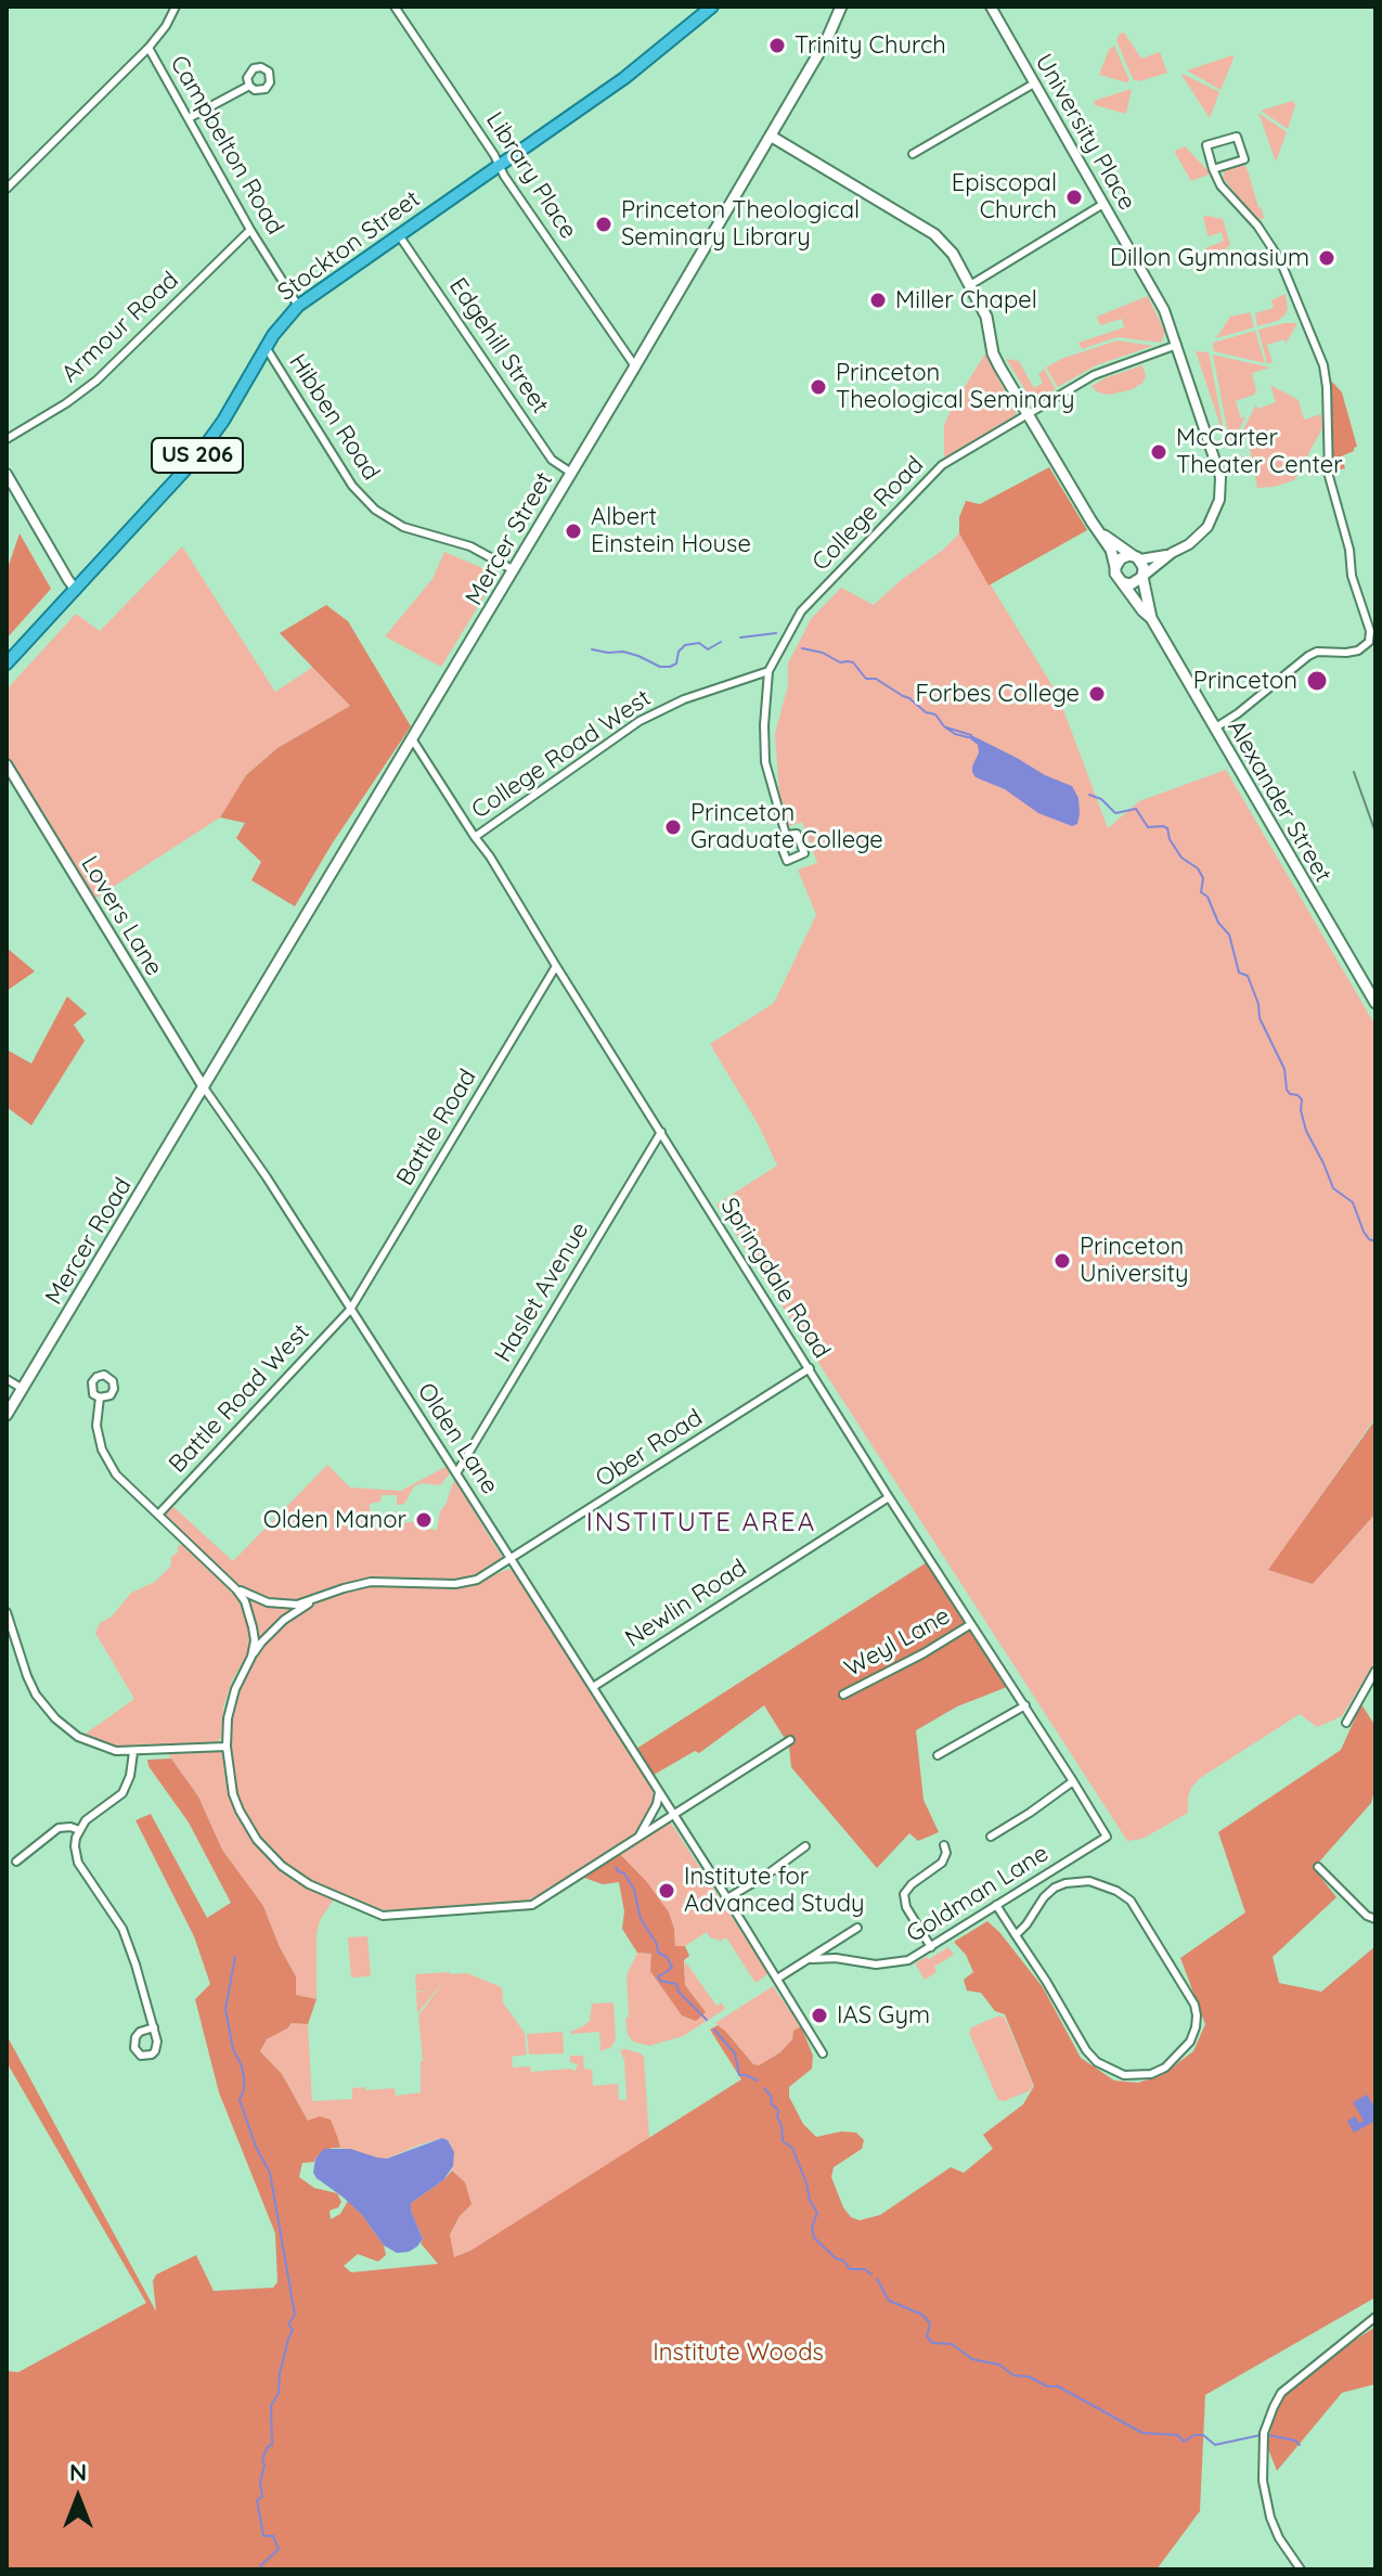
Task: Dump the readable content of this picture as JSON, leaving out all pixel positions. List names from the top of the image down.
{
  "streets": {
    "highway": ["Stockton Street", "US 206"],
    "main road": ["Mercer Street", "Alexander Street", "Mercer Road"],
    "street": [
      "University Place",
      "Campbelton Road",
      "Library Place",
      "Armour Road",
      "Edgehill Street",
      "Hibben Road",
      "College Road",
      "College Road West",
      "Lovers Lane",
      "Battle Road",
      "Springdale Road",
      "Haslet Avenue",
      "Battle Road West",
      "Olden Lane",
      "Ober Road",
      "Newlin Road",
      "Weyl Lane",
      "Goldman Lane"
    ]
  },
  "crossings": [
    ["University Place", "College Road"],
    ["University Place", "Alexander Street"],
    ["Campbelton Road", "Stockton Street"],
    ["Campbelton Road", "Armour Road"],
    ["Library Place", "Stockton Street"],
    ["Library Place", "Mercer Street"],
    ["Stockton Street", "Edgehill Street"],
    ["Stockton Street", "Hibben Road"],
    ["Edgehill Street", "Mercer Street"],
    ["Hibben Road", "Mercer Street"],
    ["College Road", "College Road West"],
    ["Mercer Street", "Lovers Lane"],
    ["Mercer Street", "Mercer Road"],
    ["Mercer Street", "Springdale Road"],
    ["Mercer Street", "Olden Lane"],
    ["College Road West", "Springdale Road"],
    ["Lovers Lane", "Mercer Road"],
    ["Lovers Lane", "Olden Lane"],
    ["Battle Road", "Springdale Road"],
    ["Battle Road", "Battle Road West"],
    ["Battle Road", "Olden Lane"],
    ["Mercer Road", "Olden Lane"],
    ["Springdale Road", "Haslet Avenue"],
    ["Springdale Road", "Ober Road"],
    ["Springdale Road", "Newlin Road"],
    ["Springdale Road", "Weyl Lane"],
    ["Springdale Road", "Goldman Lane"],
    ["Haslet Avenue", "Olden Lane"],
    ["Battle Road West", "Olden Lane"],
    ["Olden Lane", "Ober Road"],
    ["Olden Lane", "Newlin Road"]
  ],
  "districts": ["INSTITUTE AREA"],
  "parks": ["Institute Woods"],
  "places": [
    "Trinity Church",
    "Episcopal Church",
    "Princeton Theological Seminary Library",
    "Dillon Gymnasium",
    "Miller Chapel",
    "Princeton Theological Seminary",
    "McCarter Theater Center",
    "Albert Einstein House",
    "Princeton",
    "Forbes College",
    "Princeton Graduate College",
    "Princeton University",
    "Olden Manor",
    "Institute for Advanced Study",
    "IAS Gym"
  ],
  "north": "top"
}
